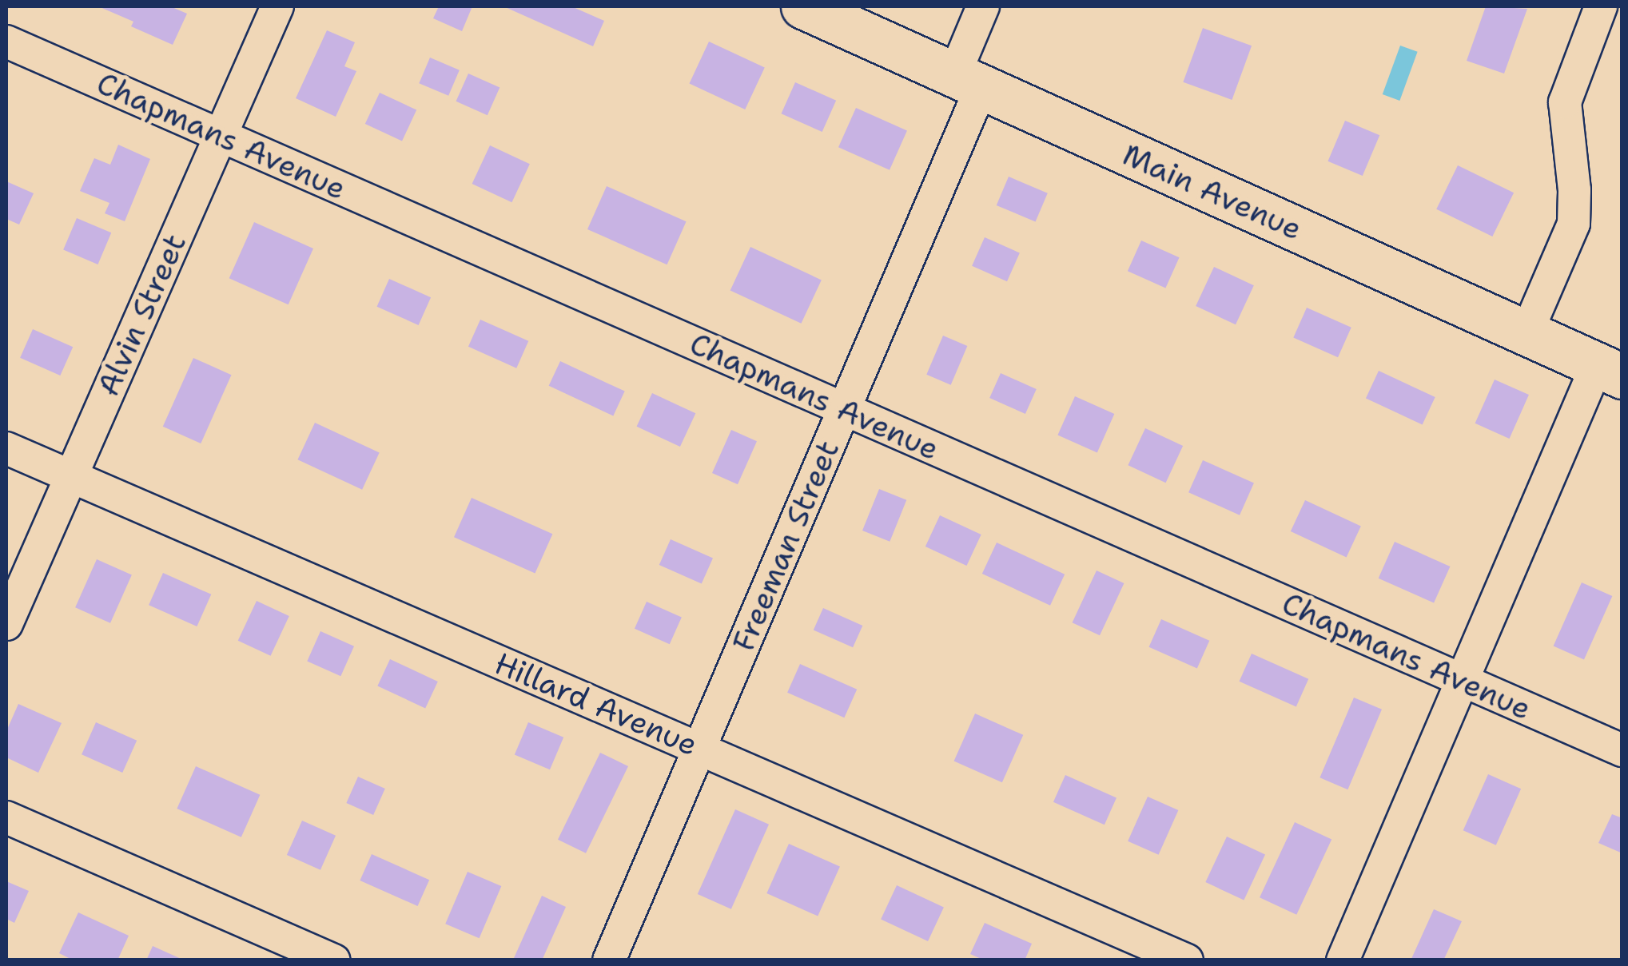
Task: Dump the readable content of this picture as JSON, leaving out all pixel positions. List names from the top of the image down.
{
  "streets": {
    "main road": ["Main Avenue"],
    "street": [
      "Chapmans Avenue",
      "Alvin Street",
      "Freeman Street",
      "Hillard Avenue"
    ]
  },
  "crossings": [
    ["Chapmans Avenue", "Alvin Street"],
    ["Chapmans Avenue", "Freeman Street"],
    ["Main Avenue", "Freeman Street"],
    ["Alvin Street", "Hillard Avenue"],
    ["Freeman Street", "Hillard Avenue"]
  ]
}
